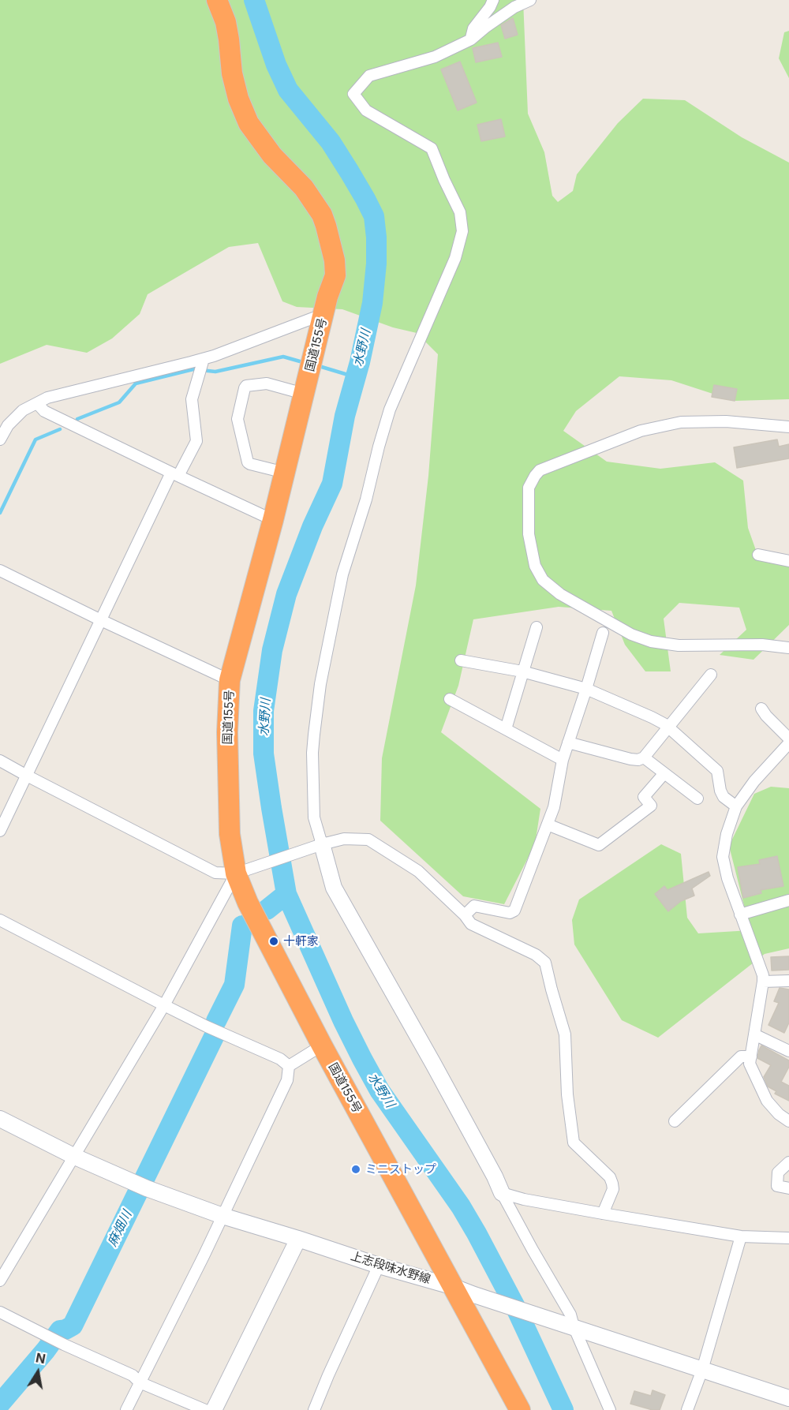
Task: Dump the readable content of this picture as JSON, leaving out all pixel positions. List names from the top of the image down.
{
  "streets": {
    "highway": ["国道155号"],
    "street": ["上志段味水野線"]
  },
  "crossings": [
    ["国道155号", "上志段味水野線"]
  ],
  "water": ["水野川", "麻畑川"],
  "places": ["十軒家", "ミニストップ"],
  "north": "top"
}
